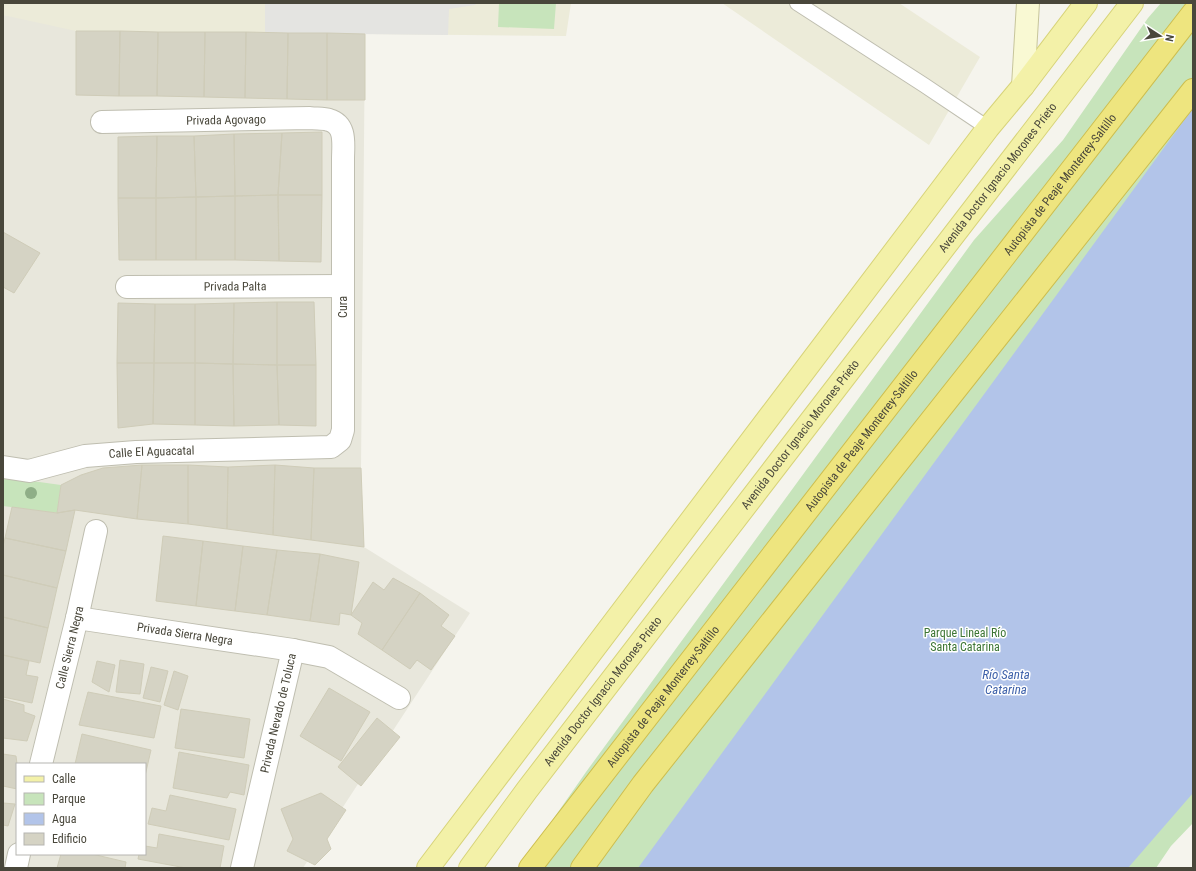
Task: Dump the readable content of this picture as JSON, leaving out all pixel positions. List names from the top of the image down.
{
  "streets": {
    "highway": ["Autopista de Peaje Monterrey-Saltillo"],
    "main road": ["Avenida Doctor Ignacio Morones Prieto"],
    "street": [
      "Privada Agovago",
      "Privada Palta",
      "Cura",
      "Calle El Aguacatal",
      "Privada Sierra Negra",
      "Calle Sierra Negra",
      "Privada Nevado de Toluca"
    ]
  },
  "crossings": [
    ["Privada Agovago", "Cura"],
    ["Privada Palta", "Cura"],
    ["Cura", "Calle El Aguacatal"],
    ["Privada Sierra Negra", "Calle Sierra Negra"],
    ["Privada Sierra Negra", "Privada Nevado de Toluca"]
  ],
  "water": ["Río Santa Catarina"],
  "parks": ["Parque Lineal Río Santa Catarina"],
  "legend": [
    "Calle",
    "Parque",
    "Agua",
    "Edificio"
  ],
  "north": "right"
}
